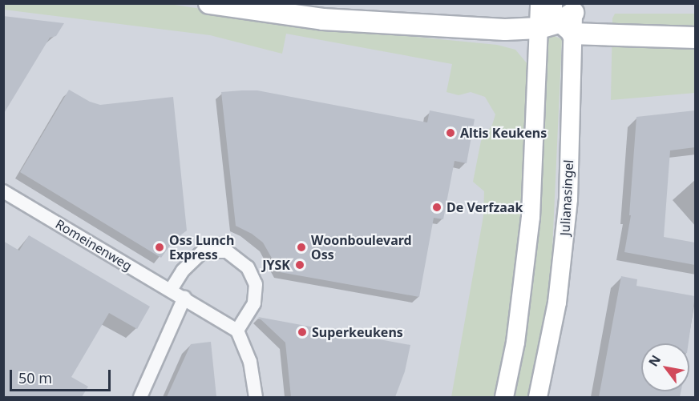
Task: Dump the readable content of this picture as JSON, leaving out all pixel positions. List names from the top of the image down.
{
  "streets": {
    "main road": ["Julianasingel"],
    "street": ["Romeinenweg"]
  },
  "places": [
    "Altis Keukens",
    "De Verfzaak",
    "Oss Lunch Express",
    "Woonboulevard Oss",
    "JYSK",
    "Superkeukens"
  ],
  "scale_bar": "50 m",
  "north": "top left"
}
